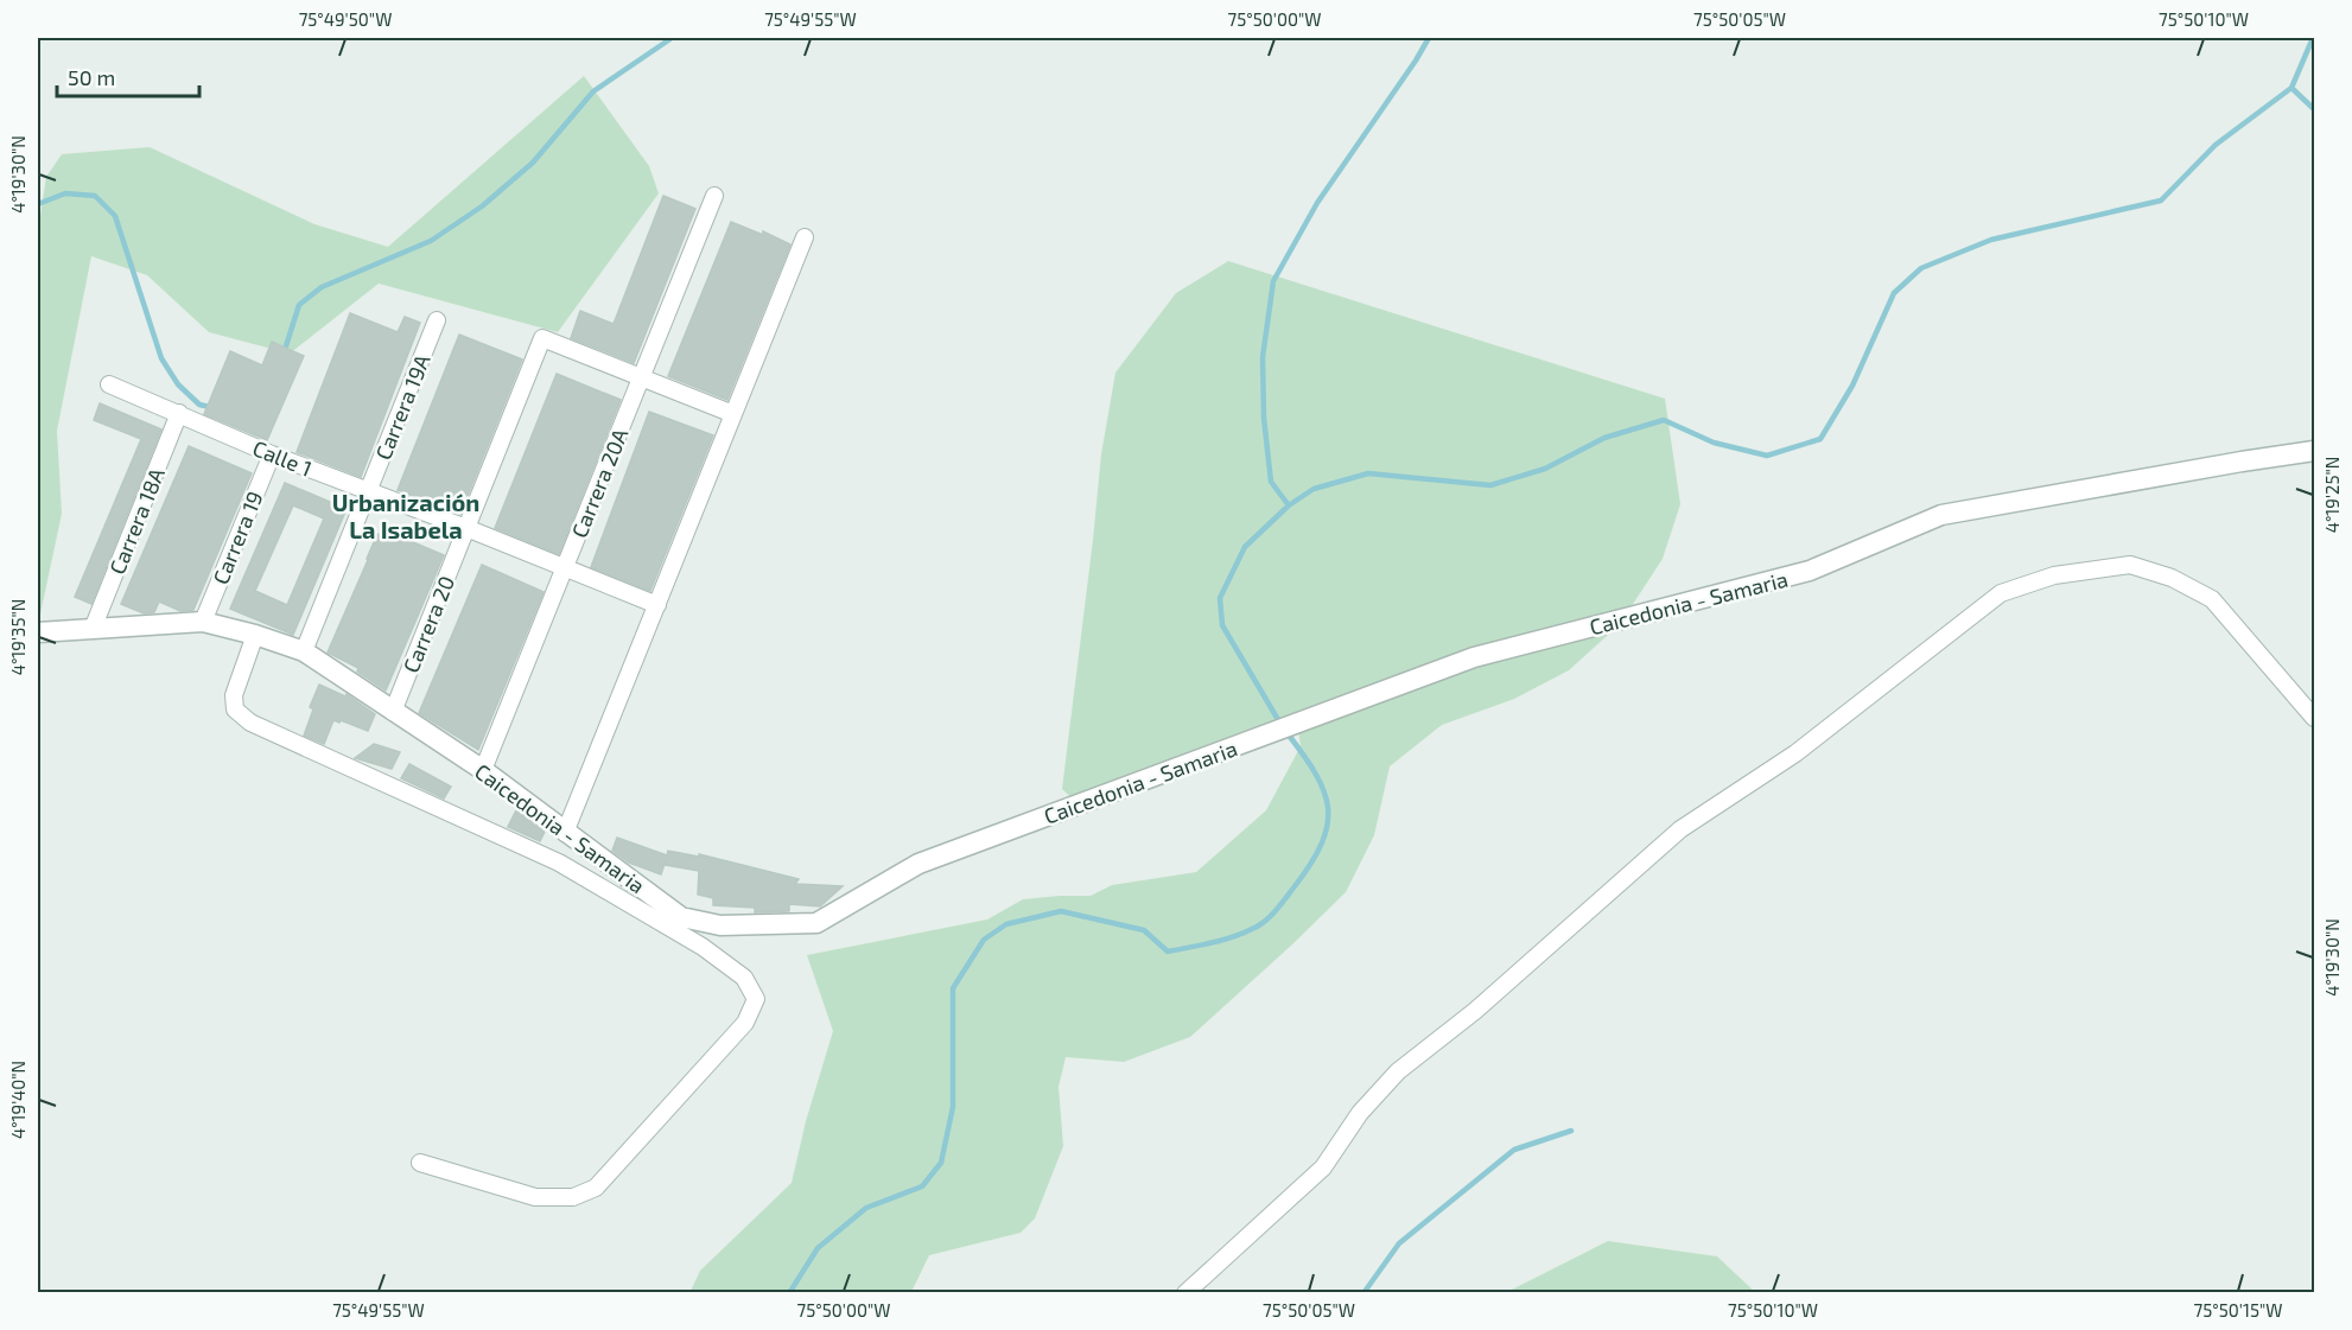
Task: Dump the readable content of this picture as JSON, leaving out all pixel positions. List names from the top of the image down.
{
  "streets": {
    "street": [
      "Carrera 19A",
      "Calle 1",
      "Carrera 20A",
      "Carrera 18A",
      "Carrera 19",
      "Caicedonia - Samaria",
      "Carrera 20"
    ]
  },
  "crossings": [
    ["Carrera 19A", "Calle 1"],
    ["Carrera 19A", "Caicedonia - Samaria"],
    ["Calle 1", "Carrera 20A"],
    ["Calle 1", "Carrera 18A"],
    ["Calle 1", "Carrera 19"],
    ["Calle 1", "Carrera 20"],
    ["Carrera 20A", "Caicedonia - Samaria"],
    ["Carrera 20A", "Carrera 20"],
    ["Carrera 18A", "Caicedonia - Samaria"],
    ["Carrera 19", "Caicedonia - Samaria"],
    ["Caicedonia - Samaria", "Carrera 20"]
  ],
  "districts": ["Urbanización La Isabela"],
  "scale_bar": "50 m",
  "coordinates": [
    "75°49'50\"W",
    "75°49'55\"W",
    "75°50'00\"W",
    "75°50'05\"W",
    "75°50'10\"W",
    "4°19'30\"N",
    "4°19'25\"N",
    "4°19'35\"N",
    "4°19'40\"N",
    "75°50'15\"W"
  ]
}
